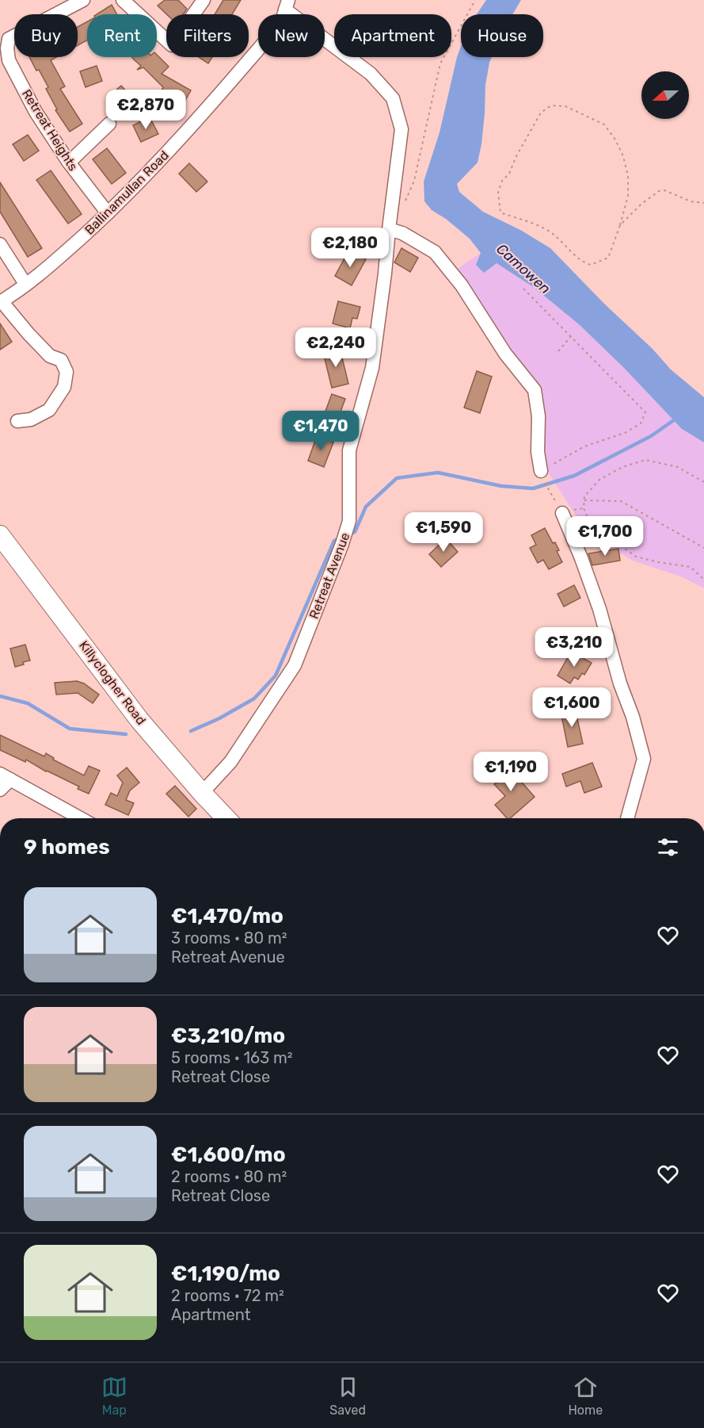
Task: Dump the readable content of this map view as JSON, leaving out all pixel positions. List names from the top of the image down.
{
  "streets": {
    "highway": ["Killyclogher Road"],
    "street": ["Retreat Heights", "Ballinamullan Road", "Retreat Avenue"]
  },
  "crossings": [
    ["Retreat Heights", "Ballinamullan Road"],
    ["Ballinamullan Road", "Retreat Avenue"],
    ["Retreat Avenue", "Killyclogher Road"]
  ],
  "water": ["Camowen"],
  "north": "left",
  "page": {
    "chip": [
      "Buy",
      "Rent",
      "Filters",
      "New",
      "Apartment",
      "House"
    ],
    "price": [
      "€2,870",
      "€2,180",
      "€2,240",
      "€1,470",
      "€1,590",
      "€1,700",
      "€3,210",
      "€1,600",
      "€1,190"
    ],
    "heading": "9 homes",
    "list": [
      {
        "name": "€1,470/mo",
        "note": "3 rooms · 80 m² · Retreat Avenue"
      },
      {
        "name": "€3,210/mo",
        "note": "5 rooms · 163 m² · Retreat Close"
      },
      {
        "name": "€1,600/mo",
        "note": "2 rooms · 80 m² · Retreat Close"
      },
      {
        "name": "€1,190/mo",
        "note": "2 rooms · 72 m² · Apartment"
      }
    ],
    "tabs": ["Map", "Saved", "Home"]
  }
}
